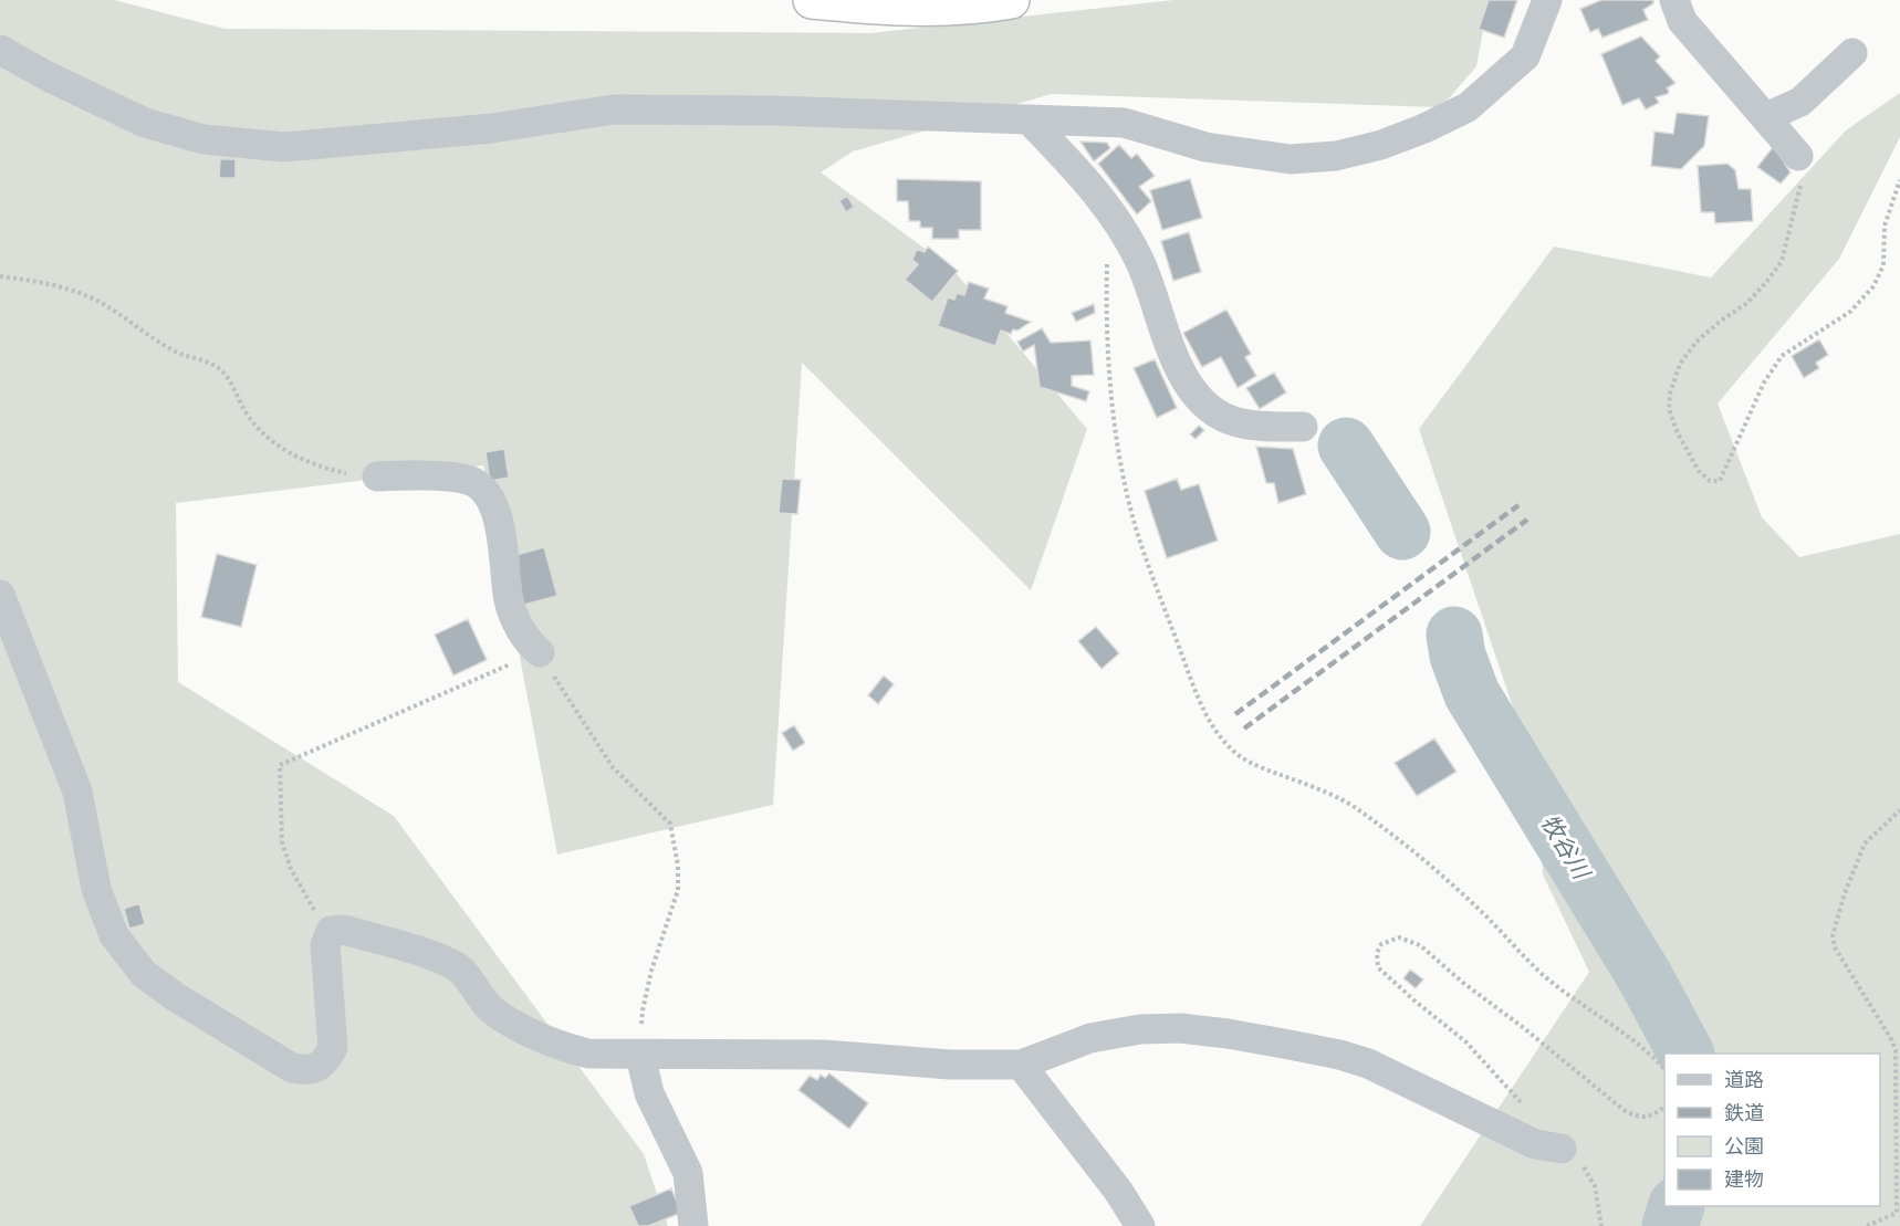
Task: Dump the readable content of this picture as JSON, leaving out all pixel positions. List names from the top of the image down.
{
  "water": ["牧谷川"],
  "legend": [
    "道路",
    "鉄道",
    "公園",
    "建物"
  ]
}
